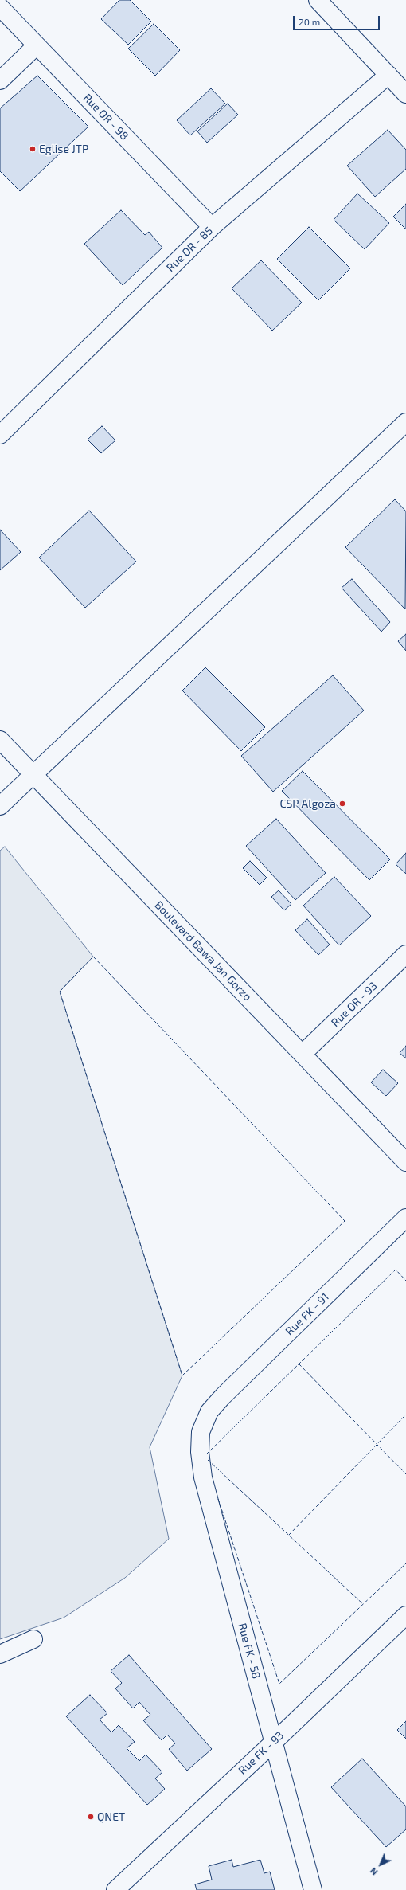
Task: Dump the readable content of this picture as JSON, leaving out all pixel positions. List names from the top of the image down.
{
  "streets": {
    "street": [
      "Rue OR - 98",
      "Rue OR - 85",
      "Boulevard Bawa Jan Gorzo",
      "Rue OR - 93",
      "Rue FK - 91",
      "Rue FK - 58",
      "Rue FK - 93"
    ]
  },
  "crossings": [
    ["Rue OR - 98", "Rue OR - 85"],
    ["Boulevard Bawa Jan Gorzo", "Rue OR - 93"],
    ["Rue FK - 91", "Rue FK - 58"],
    ["Rue FK - 58", "Rue FK - 93"]
  ],
  "places": ["Eglise JTP", "CSP Algoza", "QNET"],
  "scale_bar": "20 m",
  "north": "bottom left"
}
